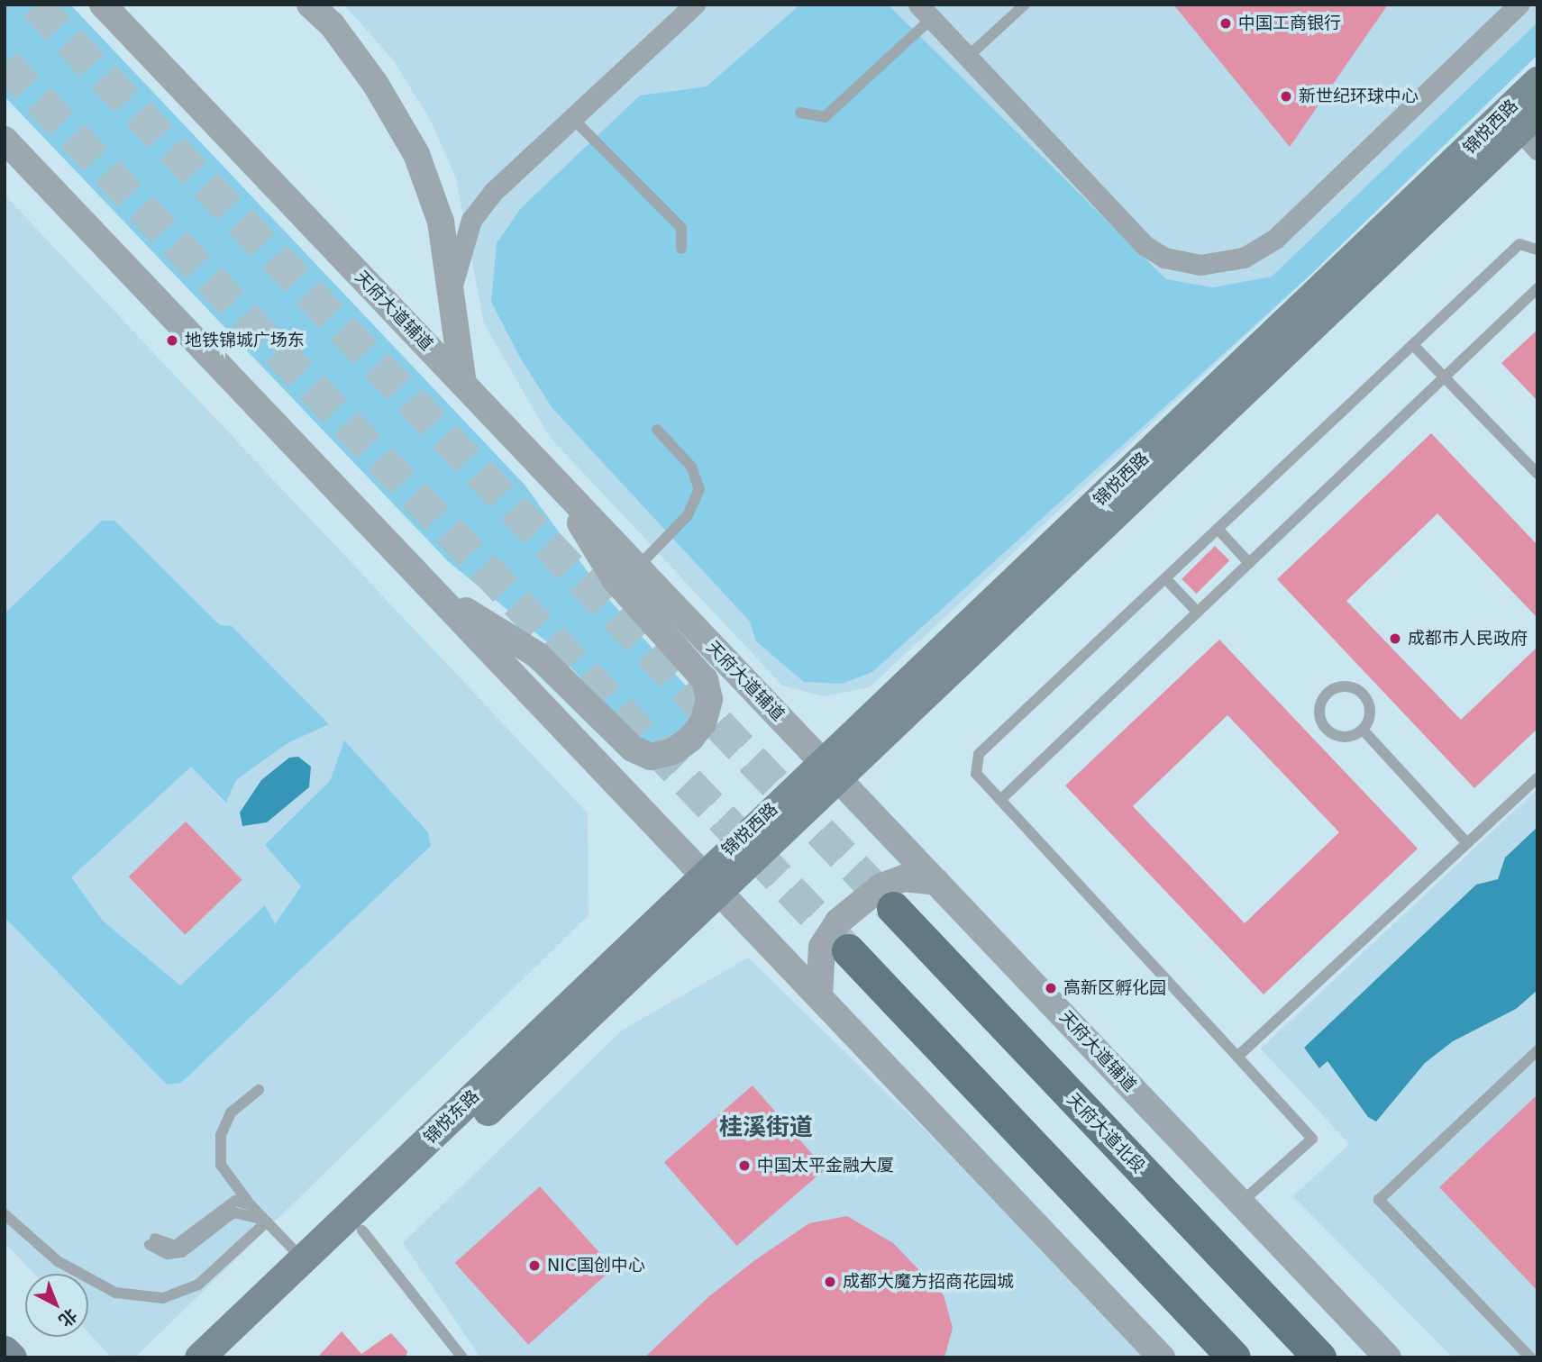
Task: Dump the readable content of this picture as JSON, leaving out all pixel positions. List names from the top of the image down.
{
  "streets": {
    "main road": ["锦悦西路", "锦悦东路", "天府大道北段"],
    "street": ["天府大道辅道"]
  },
  "crossings": [
    ["锦悦西路", "天府大道辅道"],
    ["锦悦西路", "锦悦东路"]
  ],
  "districts": ["桂溪街道"],
  "places": [
    "中国工商银行",
    "新世纪环球中心",
    "地铁锦城广场东",
    "成都市人民政府",
    "高新区孵化园",
    "中国太平金融大厦",
    "NIC国创中心",
    "成都大魔方招商花园城"
  ],
  "north": "bottom right"
}
